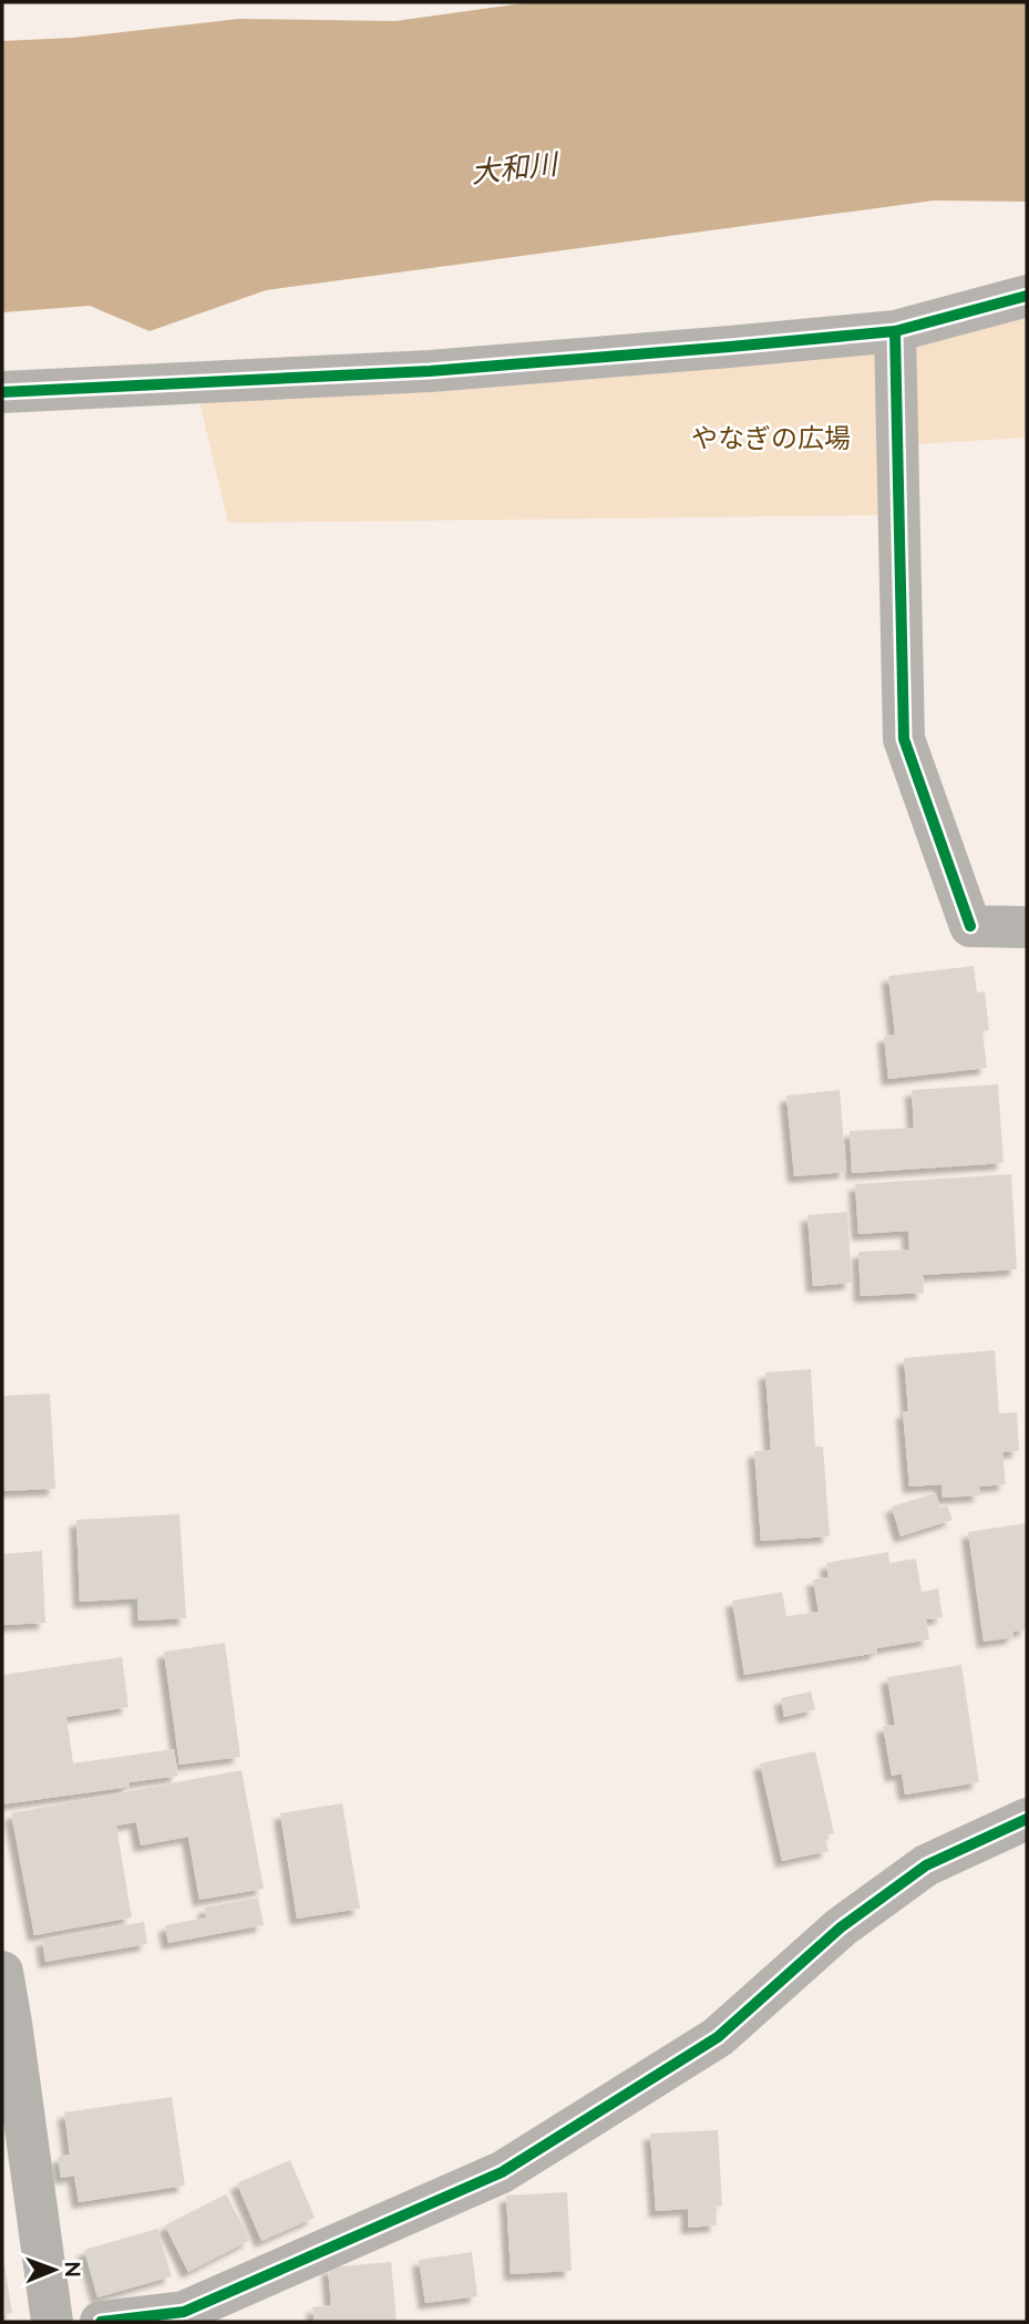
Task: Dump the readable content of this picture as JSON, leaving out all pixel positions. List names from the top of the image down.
{
  "water": ["大和川"],
  "parks": ["やなぎの広場"],
  "north": "right"
}
